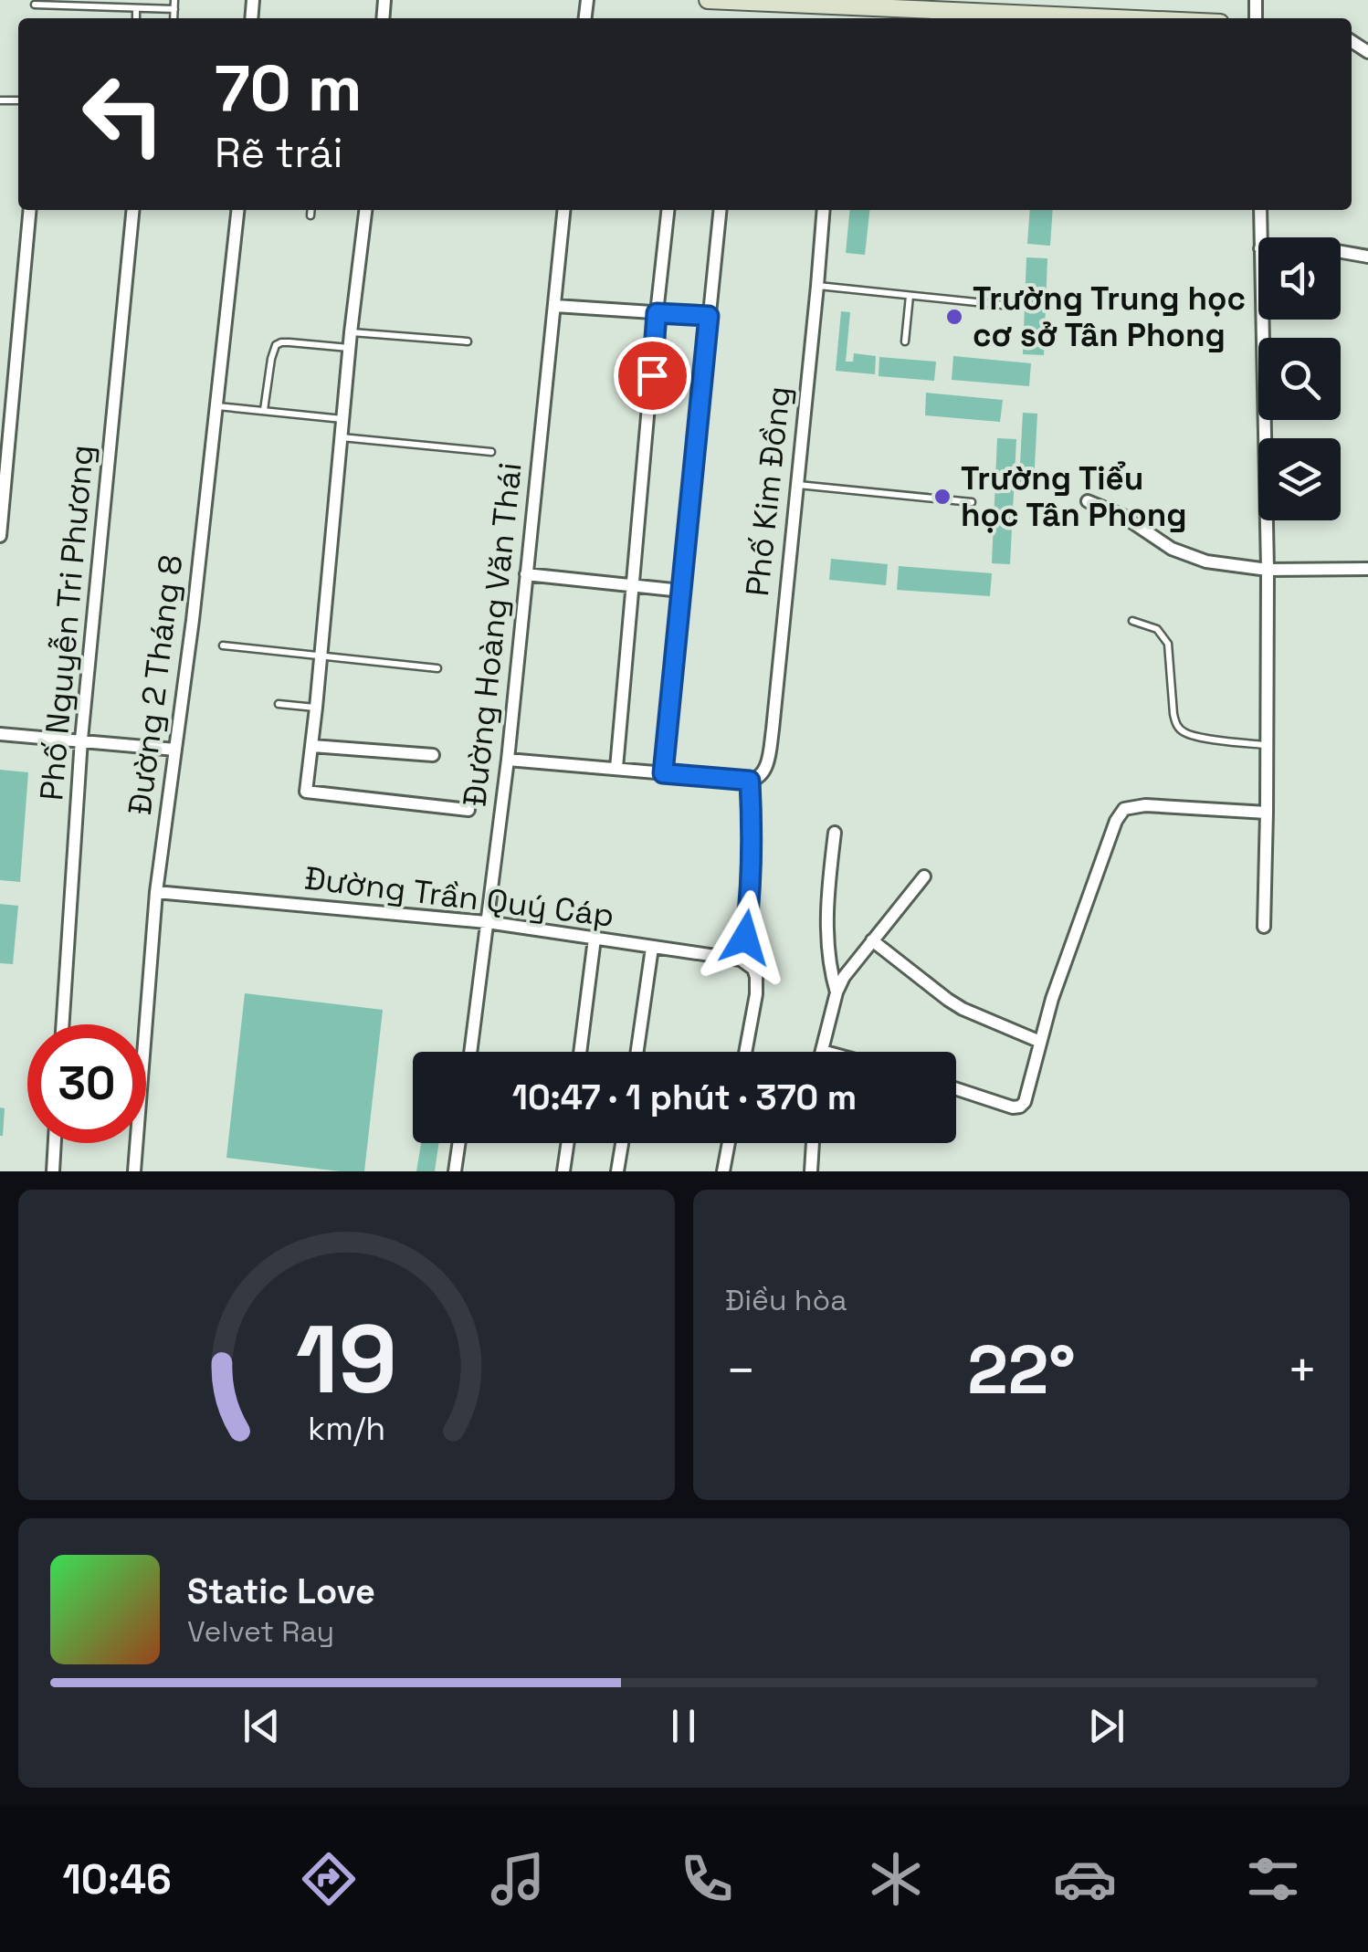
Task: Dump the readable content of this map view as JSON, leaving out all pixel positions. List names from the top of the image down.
{
  "streets": {
    "street": [
      "Phố Kim Đồng",
      "Phố Nguyễn Tri Phương",
      "Đường Hoàng Văn Thái",
      "Đường 2 Tháng 8",
      "Đường Trần Quý Cáp"
    ]
  },
  "crossings": [
    ["Đường Hoàng Văn Thái", "Đường Trần Quý Cáp"],
    ["Đường 2 Tháng 8", "Đường Trần Quý Cáp"]
  ],
  "places": ["Trường Trung học cơ sở Tân Phong", "Trường Tiểu học Tân Phong"],
  "page": {
    "turn": ["70 m", "Rẽ trái"],
    "limit": "30",
    "trip": "10:47 · 1 phút · 370 m",
    "tile": "Điều hòa",
    "heat": ["−", "22°", "+"],
    "song": ["Static Love", "Velvet Ray"],
    "tabs": "10:46",
    "gauge": ["19", "km/h"]
  }
}
